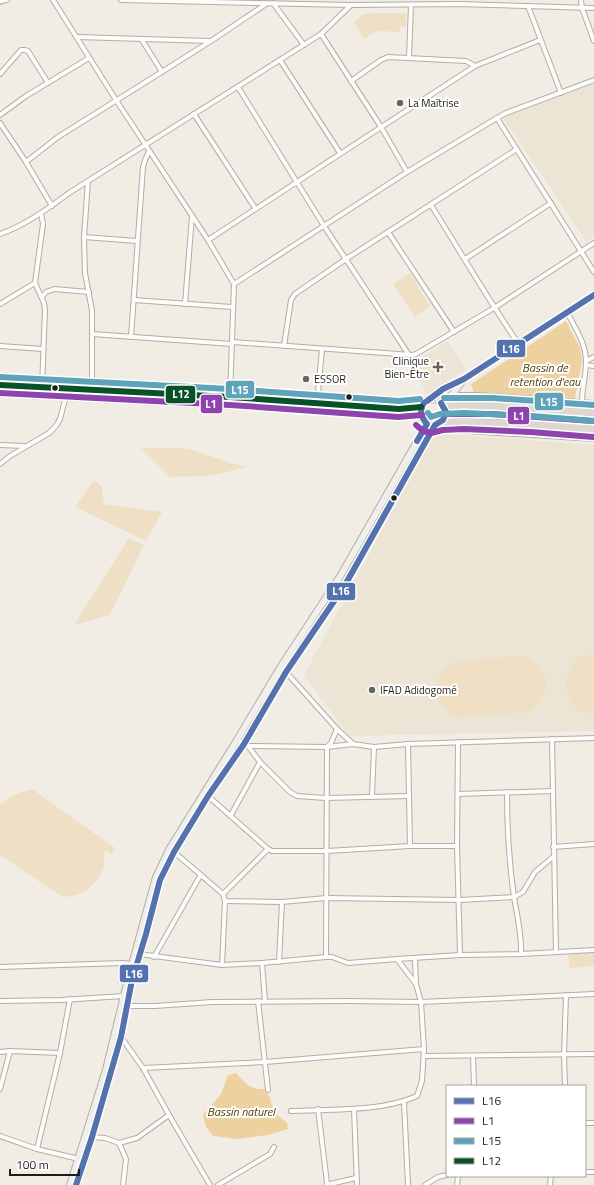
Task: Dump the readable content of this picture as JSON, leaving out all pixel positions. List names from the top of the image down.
{
  "water": ["Bassin de retention d'eau", "Bassin naturel"],
  "places": {
    "other": ["La Maîtrise", "ESSOR", "IFAD Adidogomé"],
    "health": ["Clinique Bien-Être"]
  },
  "lines": [
    "transit line L16",
    "transit line L15",
    "transit line L12",
    "transit line L1"
  ],
  "legend": [
    "L16",
    "L1",
    "L15",
    "L12"
  ],
  "scale_bar": "100 m"
}
